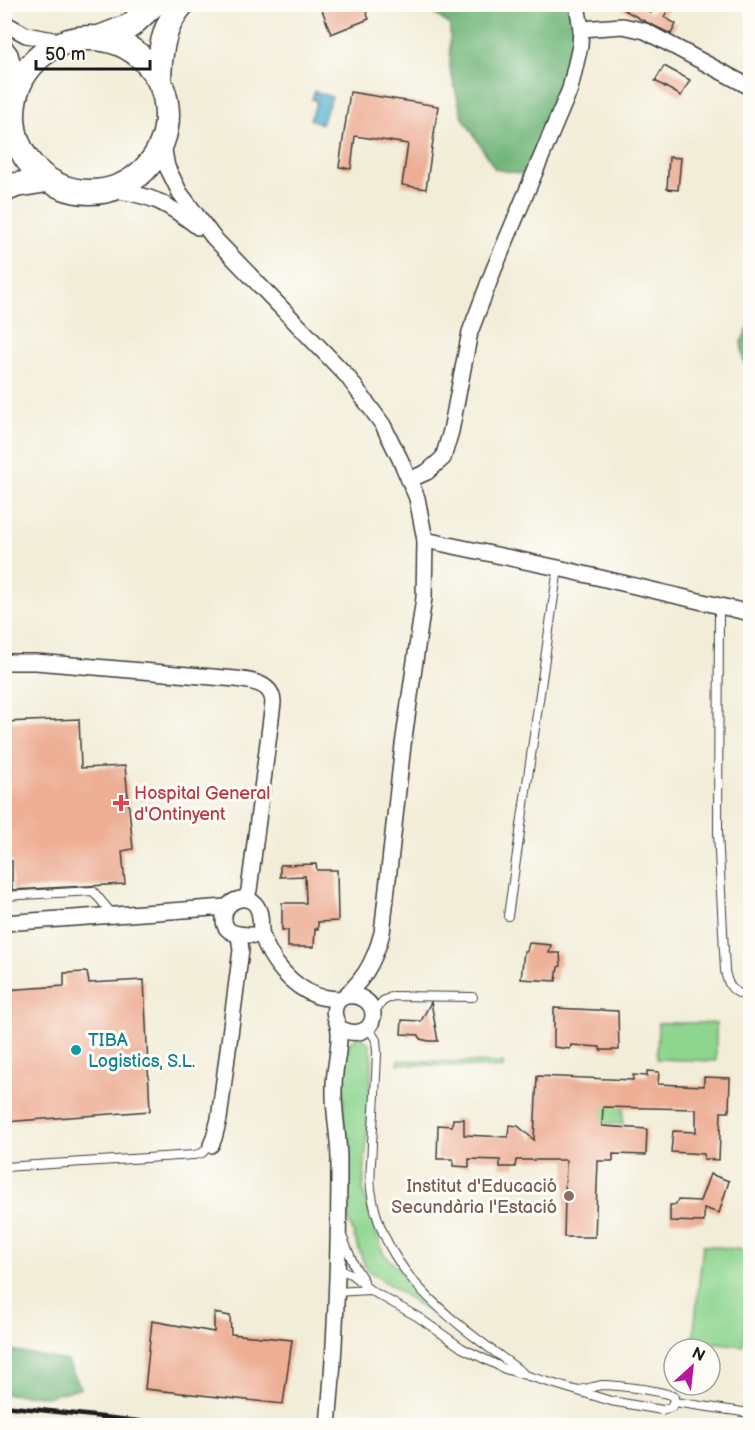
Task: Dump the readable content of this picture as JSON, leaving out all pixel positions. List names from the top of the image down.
{
  "places": {
    "health": ["Hospital General d'Ontinyent"],
    "other": ["TIBA Logistics, S.L.", "Institut d'Educació Secundària l'Estació"]
  },
  "scale_bar": "50 m",
  "north": "top right"
}
